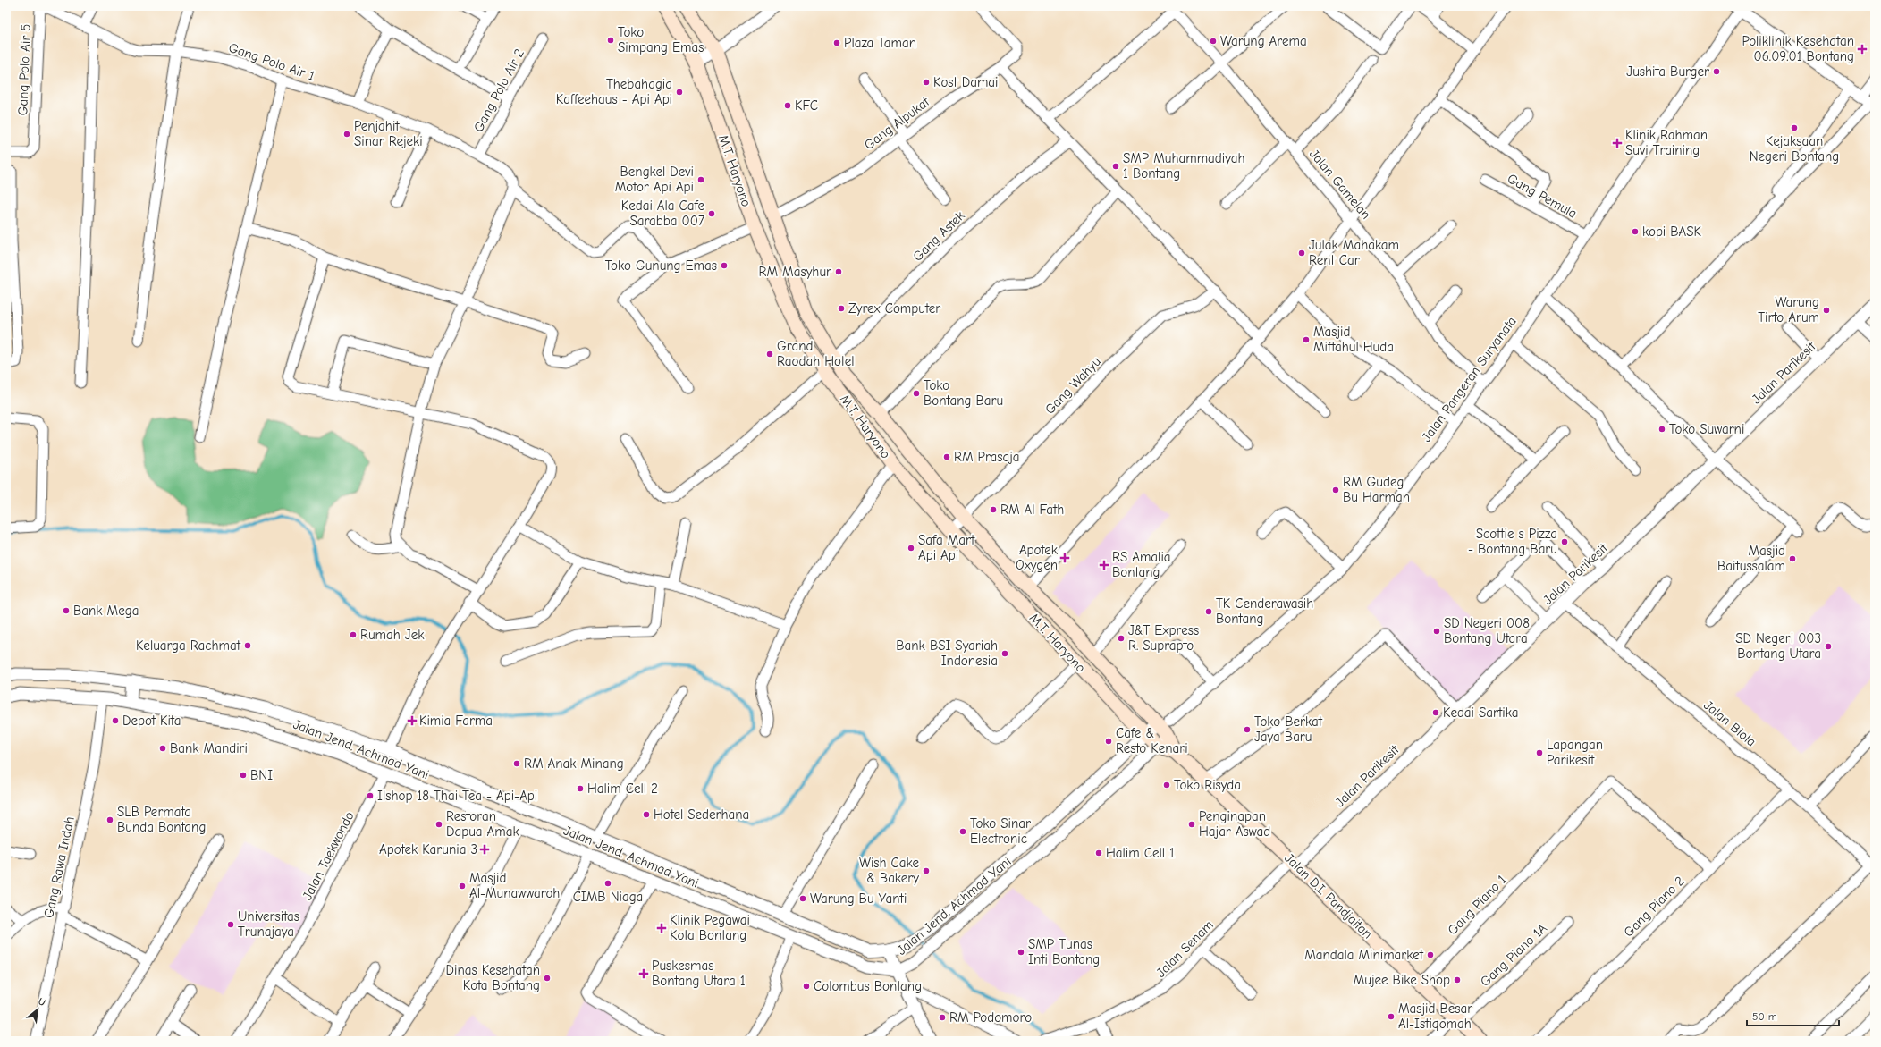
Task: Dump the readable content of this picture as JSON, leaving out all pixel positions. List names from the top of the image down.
{
  "streets": {
    "main road": ["M.T. Haryono", "Jalan D.I. Pandjaitan"],
    "street": [
      "Gang Polo Air 1",
      "Gang Polo Air 5",
      "Gang Polo Air 2",
      "Gang Alpukat",
      "Jalan Gamelan",
      "Gang Pemula",
      "Gang Astek",
      "Jalan Parikesit",
      "Jalan Pangeran Suryanata",
      "Gang Wahyu",
      "Jalan Biola",
      "Jalan Jend. Achmad Yani",
      "Jalan Taekwondo",
      "Gang Rawa Indah",
      "Gang Piano 1",
      "Gang Piano 2",
      "Jalan Senam",
      "Gang Piano 1A"
    ]
  },
  "crossings": [
    ["Gang Polo Air 1", "Gang Polo Air 2"],
    ["Gang Alpukat", "M.T. Haryono"],
    ["M.T. Haryono", "Gang Astek"],
    ["M.T. Haryono", "Gang Wahyu"],
    ["M.T. Haryono", "Jalan Jend. Achmad Yani"],
    ["M.T. Haryono", "Jalan D.I. Pandjaitan"],
    ["Jalan Gamelan", "Jalan Pangeran Suryanata"],
    ["Gang Pemula", "Jalan Pangeran Suryanata"],
    ["Jalan Parikesit", "Jalan Biola"],
    ["Jalan Parikesit", "Jalan D.I. Pandjaitan"],
    ["Jalan Parikesit", "Jalan Senam"],
    ["Jalan Biola", "Gang Piano 2"],
    ["Jalan Jend. Achmad Yani", "Jalan Taekwondo"],
    ["Jalan Jend. Achmad Yani", "Gang Rawa Indah"],
    ["Jalan D.I. Pandjaitan", "Gang Piano 1"],
    ["Jalan D.I. Pandjaitan", "Jalan Senam"],
    ["Jalan D.I. Pandjaitan", "Gang Piano 1A"],
    ["Gang Piano 1", "Gang Piano 2"]
  ],
  "places": {
    "other": [
      "Toko Simpang Emas",
      "Warung Arema",
      "Plaza Taman",
      "Jushita Burger",
      "Kost Damai",
      "Thebahagia Kaffeehaus - Api Api",
      "KFC",
      "Kejaksaan Negeri Bontang",
      "Penjahit Sinar Rejeki",
      "SMP Muhammadiyah 1 Bontang",
      "Bengkel Devi Motor Api Api",
      "Kedai Ala Cafe Sarabba 007",
      "kopi BASK",
      "Julak Mahakam Rent Car",
      "Toko Gunung Emas",
      "RM Masyhur",
      "Zyrex Computer",
      "Warung Tirto Arum",
      "Masjid Miftahul Huda",
      "Grand Raodah Hotel",
      "Toko Bontang Baru",
      "Toko Suwarni",
      "RM Prasaja",
      "RM Gudeg Bu Harman",
      "RM Al Fath",
      "Scottie s Pizza - Bontang Baru",
      "Safa Mart Api Api",
      "Masjid Baitussalam",
      "Bank Mega",
      "TK Cenderawasih Bontang",
      "SD Negeri 008 Bontang Utara",
      "Rumah Jek",
      "J&T Express R. Suprapto",
      "Keluarga Rachmat",
      "SD Negeri 003 Bontang Utara",
      "Bank BSI Syariah Indonesia",
      "Kedai Sartika",
      "Depot Kita",
      "Toko Berkat Jaya Baru",
      "Cafe & Resto Kenari",
      "Bank Mandiri",
      "Lapangan Parikesit",
      "RM Anak Minang",
      "BNI",
      "Toko Risyda",
      "Halim Cell 2",
      "Ilshop 18 Thai Tea - Api-Api",
      "Hotel Sederhana",
      "SLB Permata Bunda Bontang",
      "Restoran Dapua Amak",
      "Penginapan Hajar Aswad",
      "Toko Sinar Electronic",
      "Halim Cell 1",
      "Wish Cake & Bakery",
      "CIMB Niaga",
      "Masjid Al-Munawwaroh",
      "Warung Bu Yanti",
      "Universitas Trunajaya",
      "SMP Tunas Inti Bontang",
      "Mandala Minimarket",
      "Dinas Kesehatan Kota Bontang",
      "Mujee Bike Shop",
      "Colombus Bontang",
      "Masjid Besar Al-Istiqomah",
      "RM Podomoro"
    ],
    "health": [
      "Poliklinik Kesehatan 06.09.01 Bontang",
      "Klinik Rahman Suvi Training",
      "Apotek Oxygen",
      "RS Amalia Bontang",
      "Kimia Farma",
      "Apotek Karunia 3",
      "Klinik Pegawai Kota Bontang",
      "Puskesmas Bontang Utara 1"
    ]
  },
  "scale_bar": "50 m",
  "north": "top right"
}
